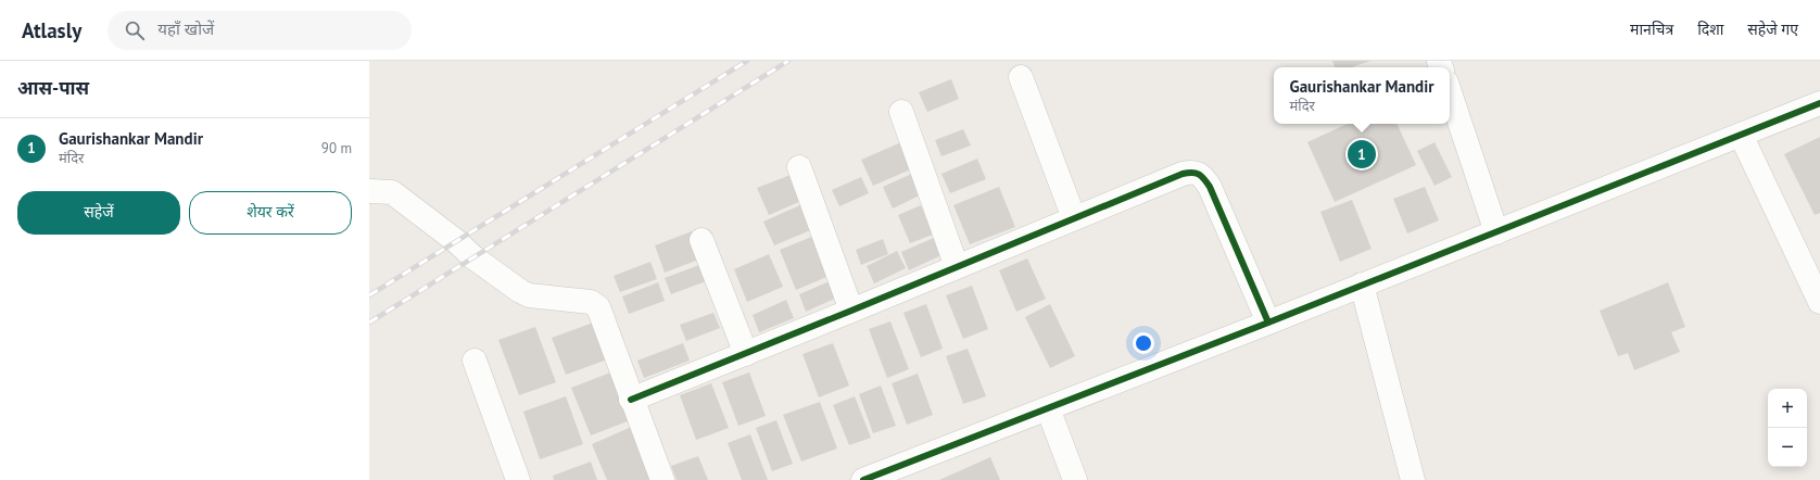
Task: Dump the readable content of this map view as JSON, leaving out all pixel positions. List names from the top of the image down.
{
  "page": {
    "header": "Atlasly",
    "search": "यहाँ खोजें",
    "nav": ["मानचित्र", "दिशा", "सहेजे गए"],
    "heading": "आस-पास",
    "popup": ["Gaurishankar Mandir", "मंदिर"],
    "list": [
      {
        "mark": "1",
        "name": "Gaurishankar Mandir",
        "note": "मंदिर",
        "value": "90 m"
      }
    ],
    "pins": "1",
    "buttons": ["सहेजें", "शेयर करें"],
    "map_buttons": ["+", "−"]
  }
}
